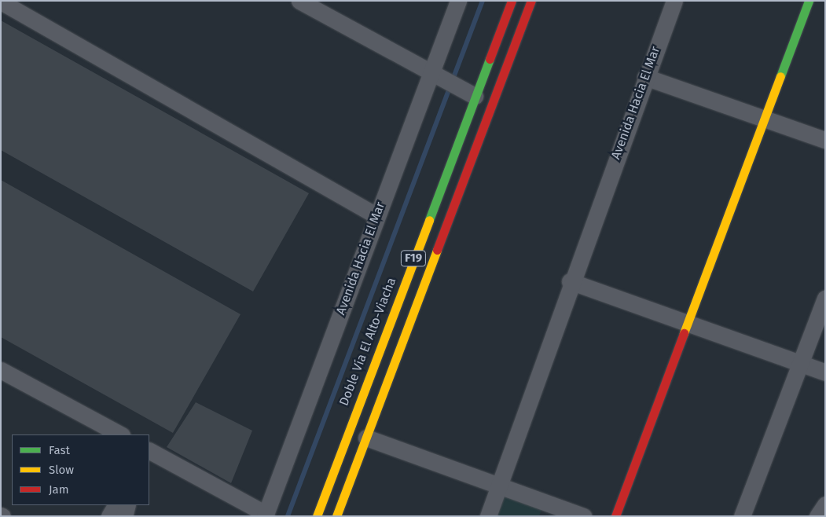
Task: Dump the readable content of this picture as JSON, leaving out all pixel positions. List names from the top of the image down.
{
  "streets": {
    "main road": ["F19", "Doble Vía El Alto-Viacha"],
    "street": ["Avenida Hacia El Mar"]
  },
  "legend": ["Fast", "Slow", "Jam"]
}
